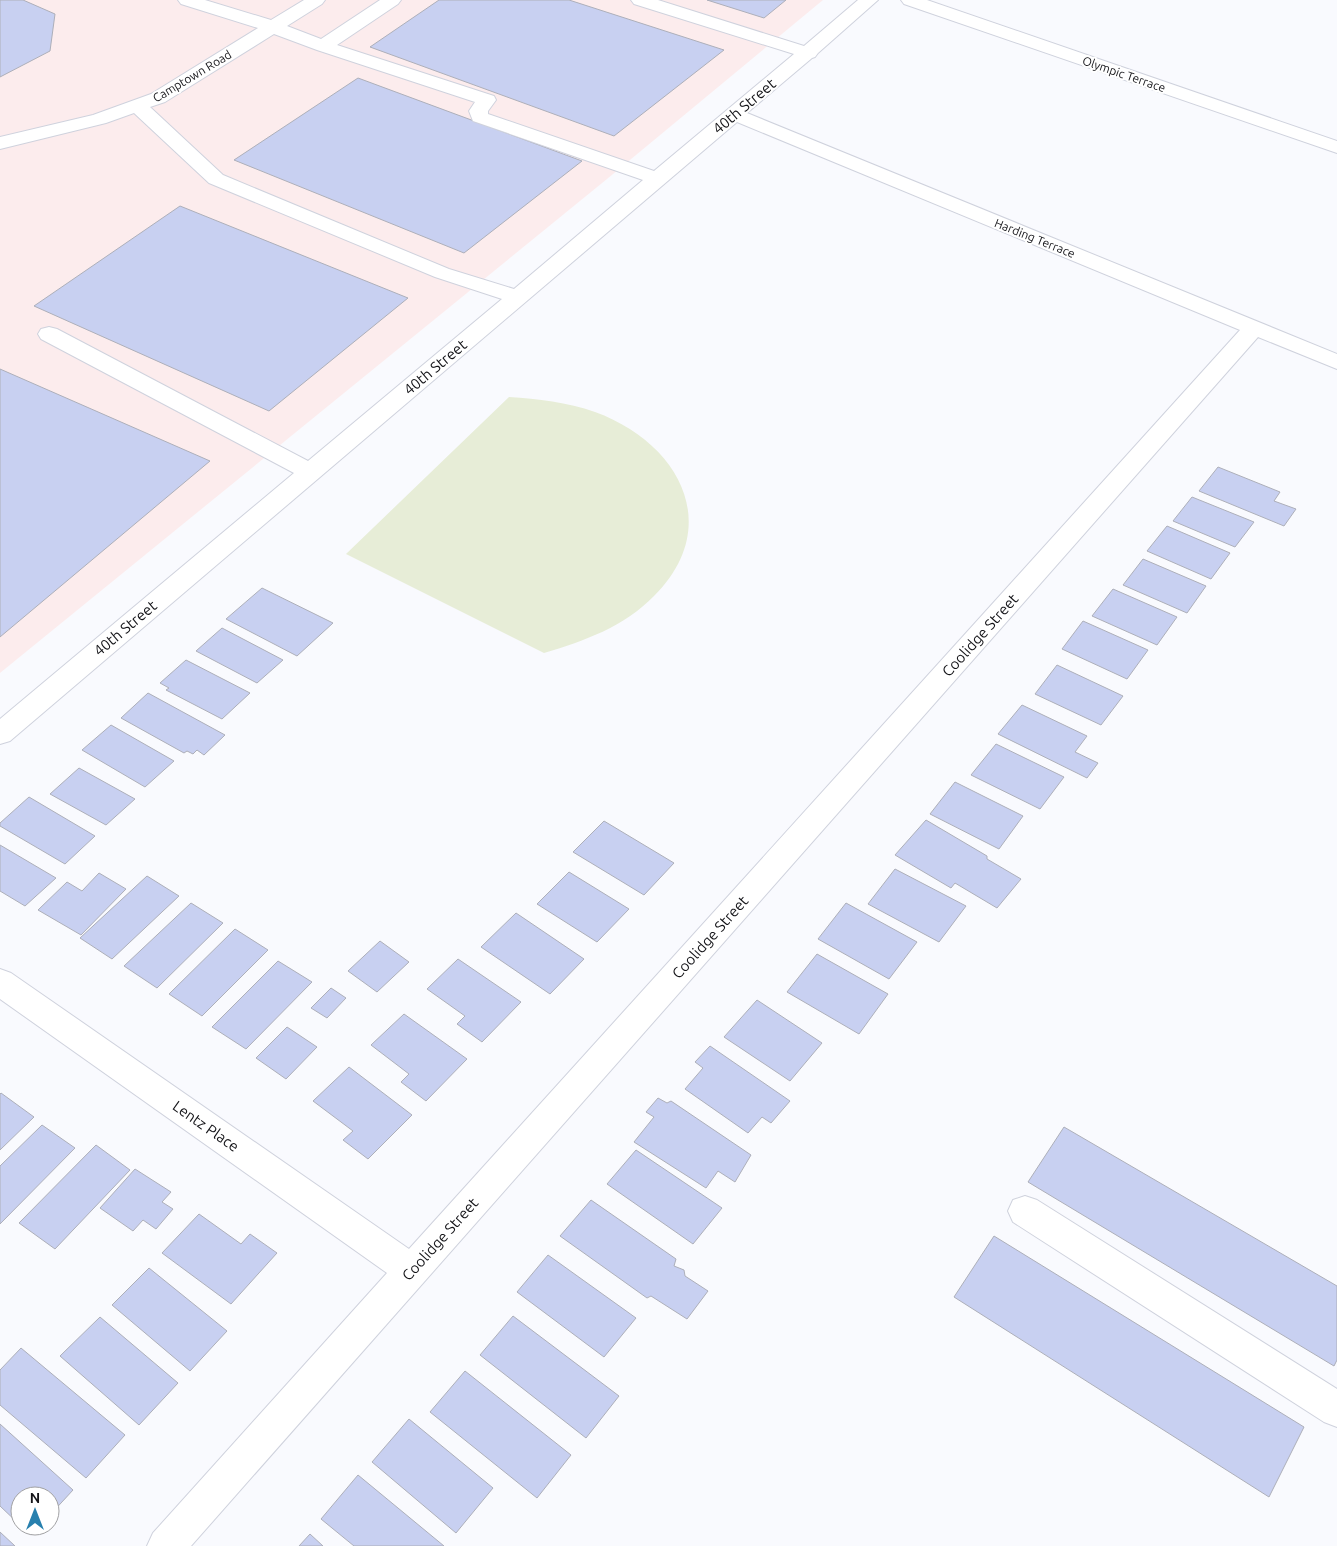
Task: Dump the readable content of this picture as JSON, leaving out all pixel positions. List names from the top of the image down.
{
  "streets": {
    "street": [
      "Olympic Terrace",
      "Camptown Road",
      "40th Street",
      "Harding Terrace",
      "Coolidge Street",
      "Lentz Place"
    ]
  },
  "crossings": [
    ["40th Street", "Harding Terrace"],
    ["Harding Terrace", "Coolidge Street"],
    ["Coolidge Street", "Lentz Place"]
  ],
  "north": "top"
}
